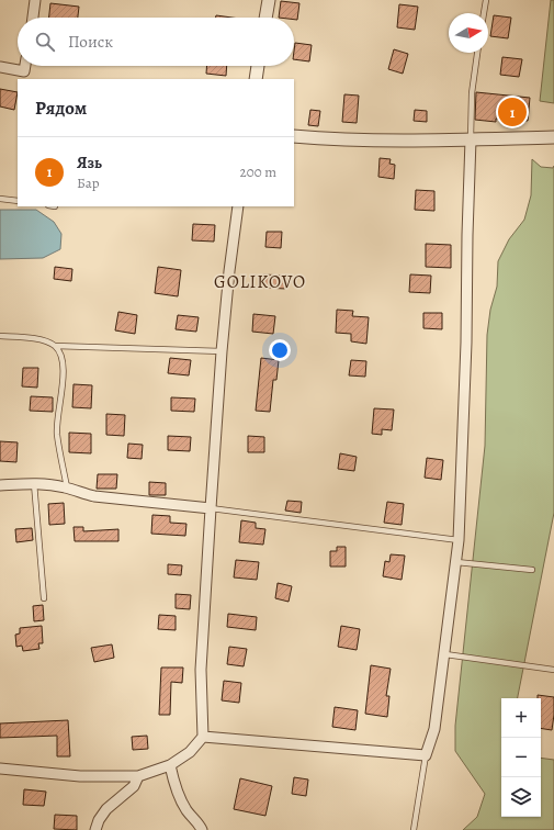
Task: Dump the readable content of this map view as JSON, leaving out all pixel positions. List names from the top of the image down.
{
  "districts": ["GOLIKOVO"],
  "north": "right",
  "page": {
    "search": "Поиск",
    "heading": "Рядом",
    "pins": "1",
    "list": [
      {
        "mark": "1",
        "name": "Язь",
        "note": "Бар",
        "value": "200 m"
      }
    ],
    "map_buttons": ["+", "−"]
  }
}
